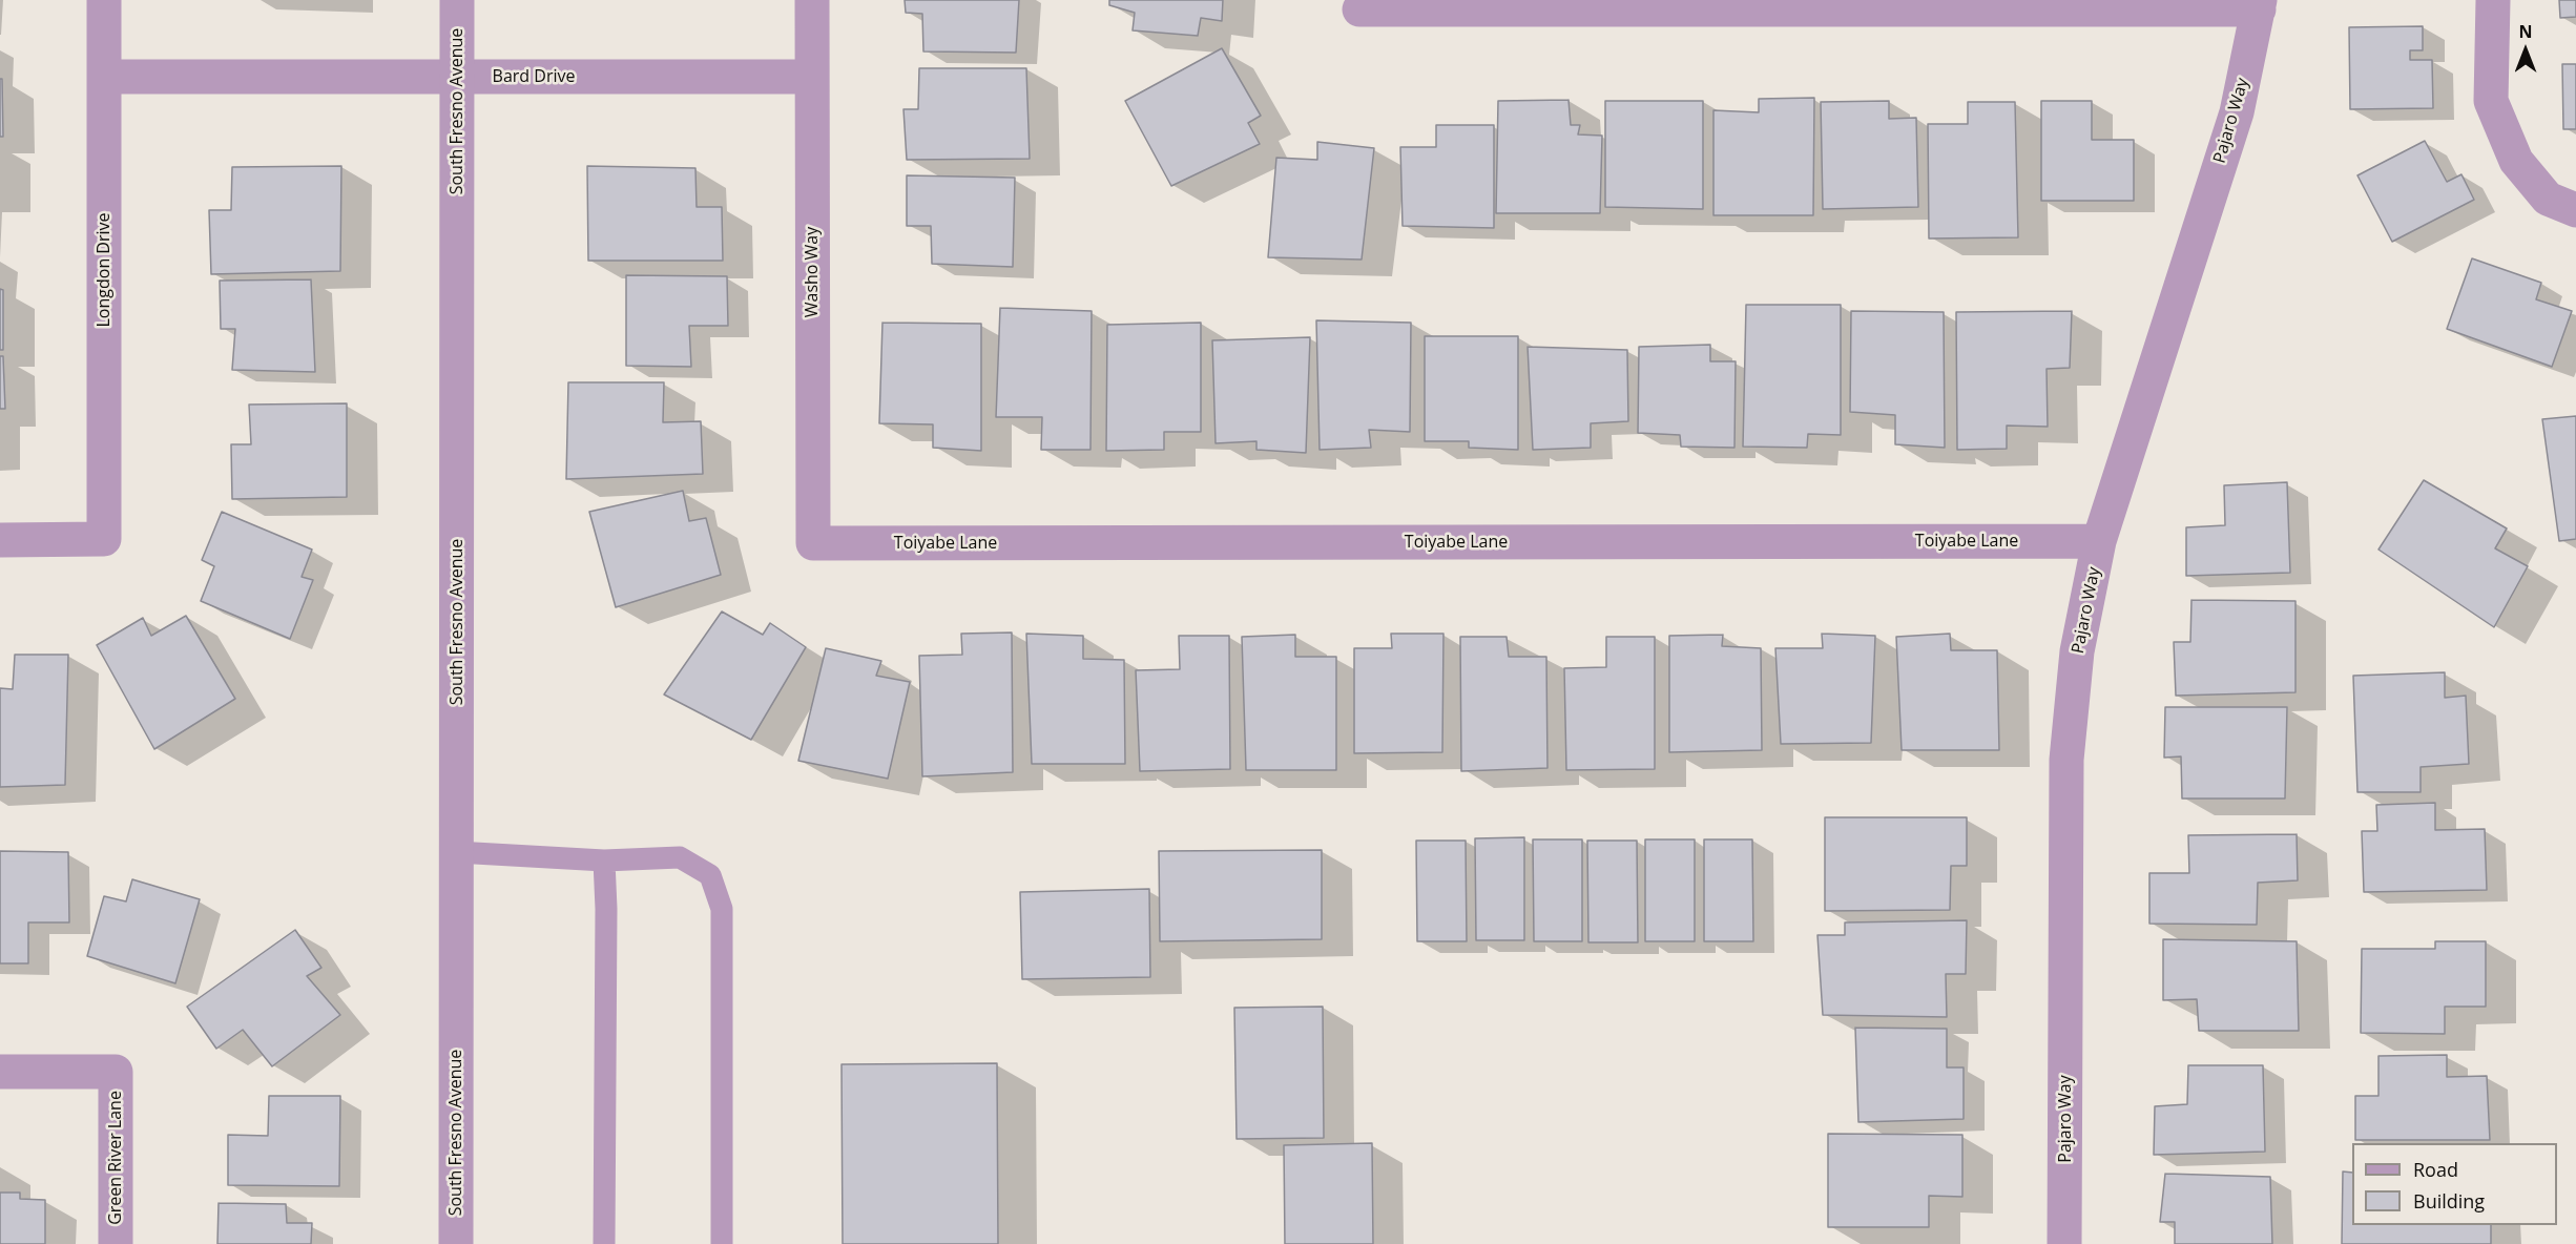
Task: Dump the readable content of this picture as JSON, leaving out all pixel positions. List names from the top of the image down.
{
  "streets": {
    "street": [
      "Bard Drive",
      "South Fresno Avenue",
      "Pajaro Way",
      "Longdon Drive",
      "Washo Way",
      "Toiyabe Lane",
      "Green River Lane"
    ]
  },
  "crossings": [
    ["Bard Drive", "South Fresno Avenue"],
    ["Bard Drive", "Longdon Drive"],
    ["Bard Drive", "Washo Way"],
    ["Pajaro Way", "Toiyabe Lane"],
    ["Washo Way", "Toiyabe Lane"]
  ],
  "legend": ["Road", "Building"],
  "north": "top"
}
